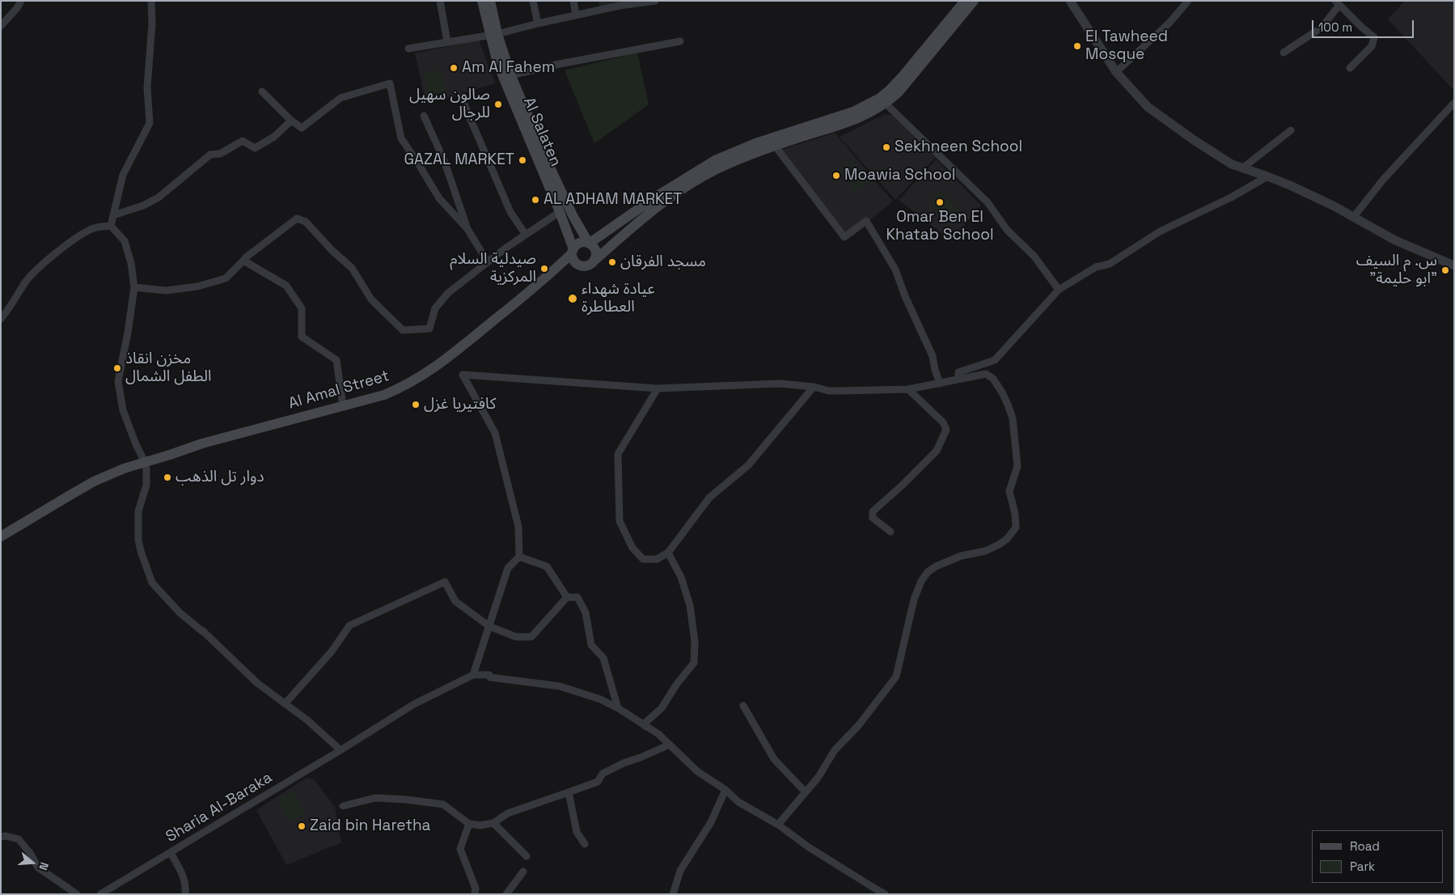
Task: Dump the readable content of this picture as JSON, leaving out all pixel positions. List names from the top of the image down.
{
  "streets": {
    "main road": ["Al Salaten", "Al Amal Street"],
    "street": ["Sharia Al-Baraka"]
  },
  "crossings": [
    ["Al Salaten", "Al Amal Street"]
  ],
  "places": [
    "El Tawheed Mosque",
    "Am Al Fahem",
    "صالون سهيل للرجال",
    "Sekhneen School",
    "GAZAL MARKET",
    "Moawia School",
    "AL ADHAM MARKET",
    "Omar Ben El Khatab School",
    "مسجد الفرقان",
    "صيدلية السلام المركزية",
    "س. م السيف \"ابو حليمة\"",
    "عيادة شهداء العطاطرة",
    "مخزن انقاذ الطفل الشمال",
    "كافتيريا غزل",
    "دوار تل الذهب",
    "Zaid bin Haretha"
  ],
  "legend": ["Road", "Park"],
  "scale_bar": "100 m",
  "north": "right"
}
